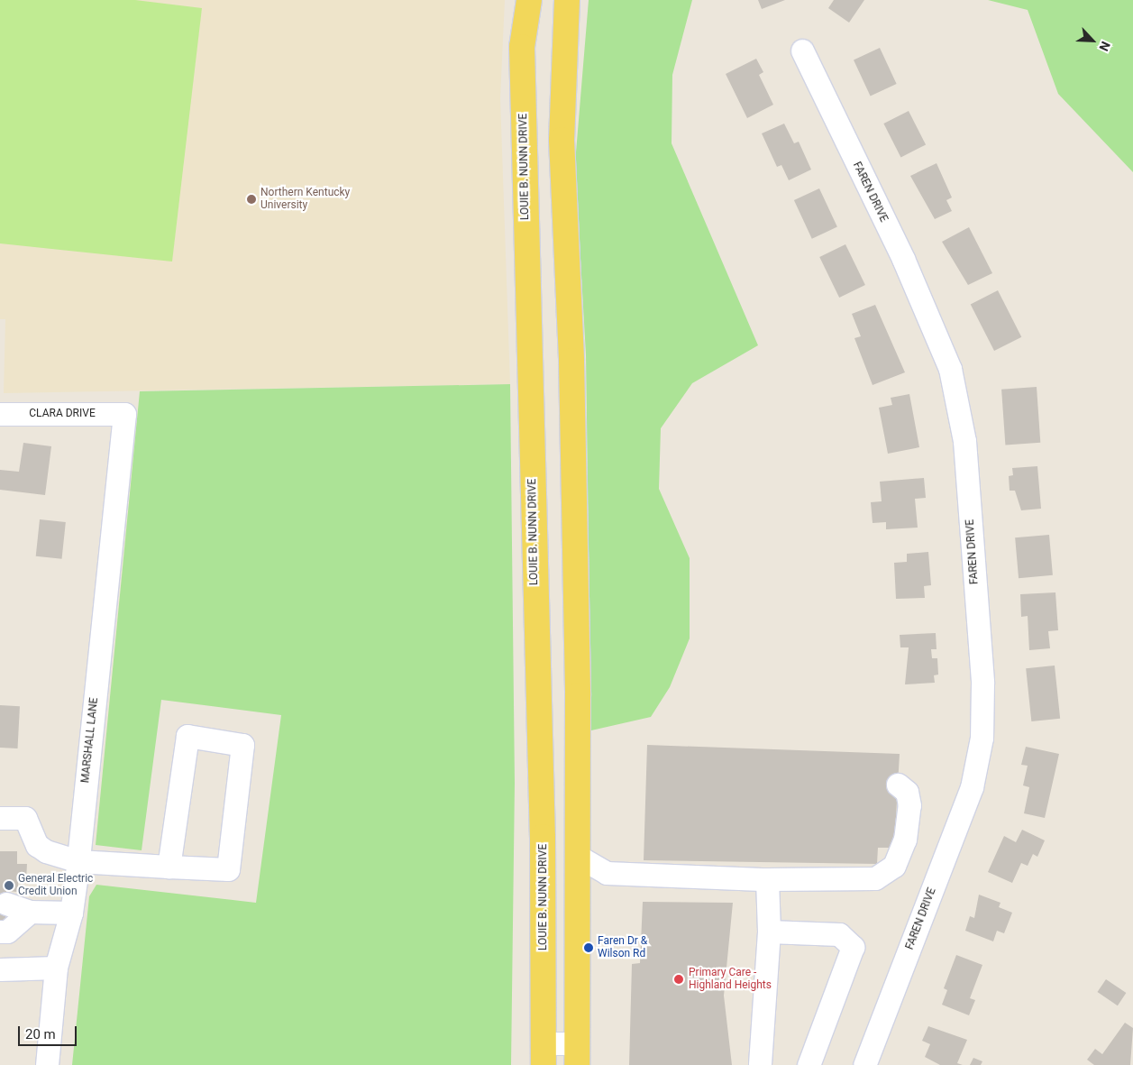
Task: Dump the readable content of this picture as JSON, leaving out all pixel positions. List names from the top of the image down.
{
  "streets": {
    "main road": ["LOUIE B. NUNN DRIVE"],
    "street": ["FAREN DRIVE", "CLARA DRIVE", "MARSHALL LANE"]
  },
  "crossings": [
    ["CLARA DRIVE", "MARSHALL LANE"]
  ],
  "places": [
    "Northern Kentucky University",
    "General Electric Credit Union",
    "Faren Dr & Wilson Rd",
    "Primary Care - Highland Heights"
  ],
  "scale_bar": "20 m",
  "north": "bottom right"
}
